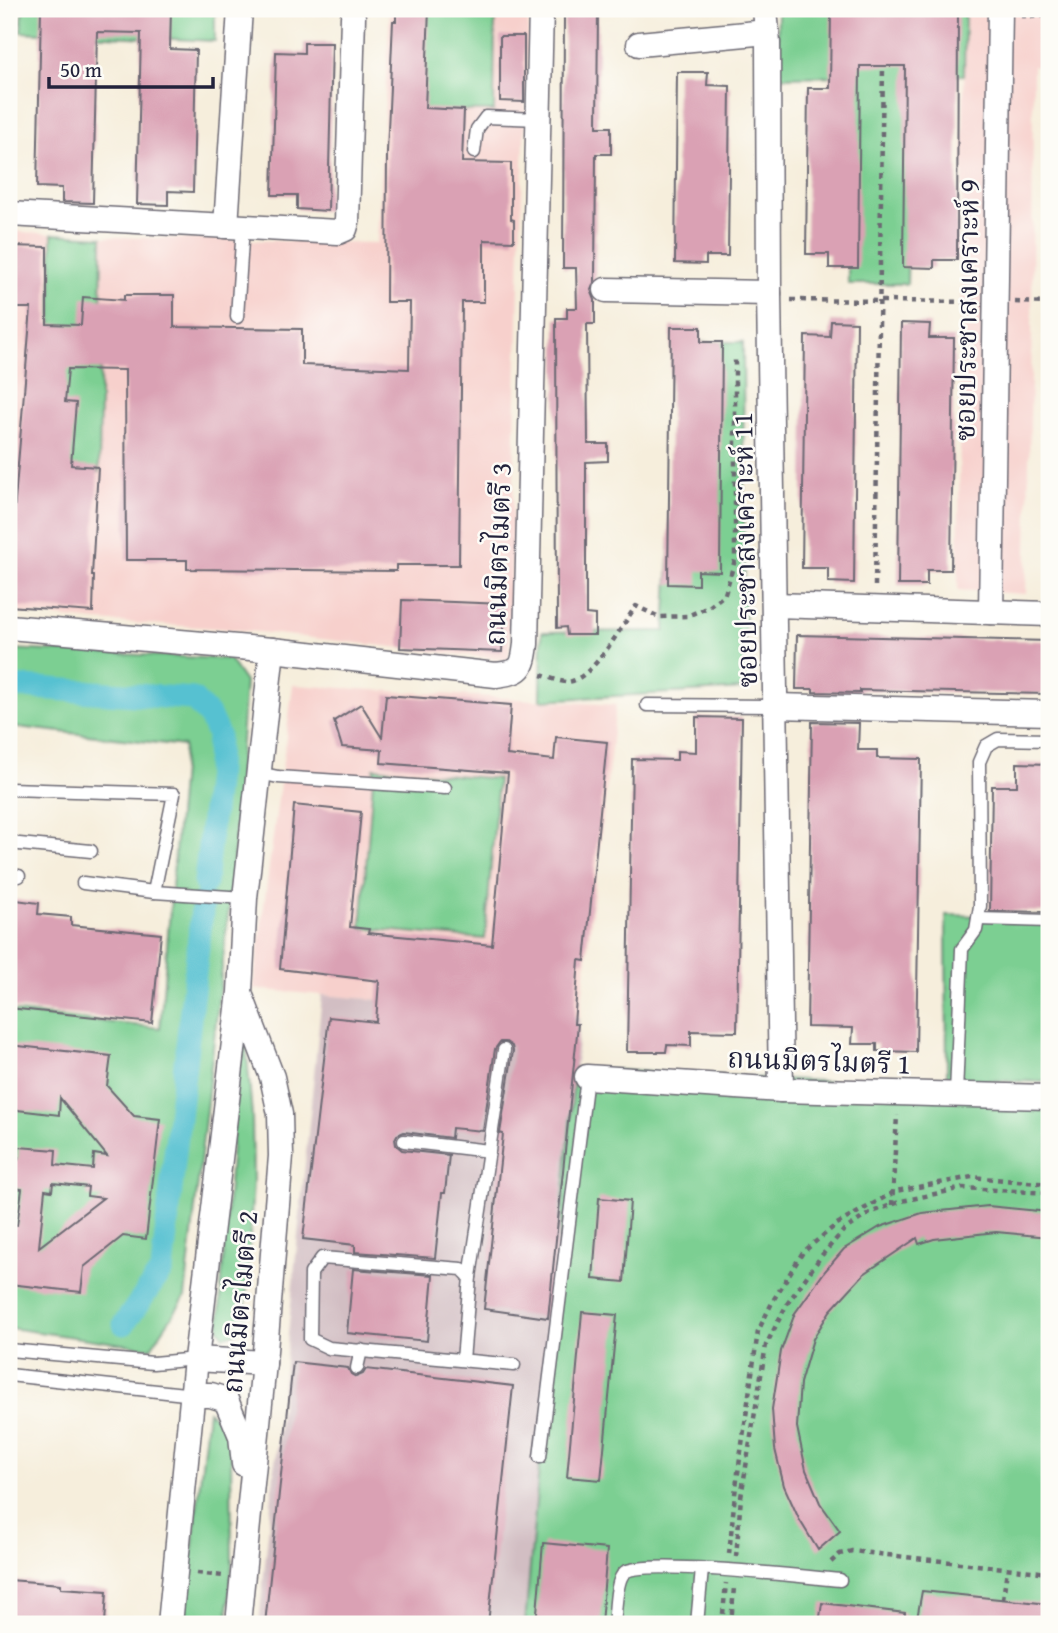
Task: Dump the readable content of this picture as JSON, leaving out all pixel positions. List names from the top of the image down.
{
  "streets": {
    "street": [
      "ซอยประชาสงเคราะห์ 9",
      "ซอยประชาสงเคราะห์ 11",
      "ถนนมิตรไมตรี 3",
      "ถนนมิตรไมตรี 1",
      "ถนนมิตรไมตรี 2"
    ]
  },
  "crossings": [
    ["ซอยประชาสงเคราะห์ 11", "ถนนมิตรไมตรี 1"],
    ["ถนนมิตรไมตรี 3", "ถนนมิตรไมตรี 2"]
  ],
  "scale_bar": "50 m"
}
